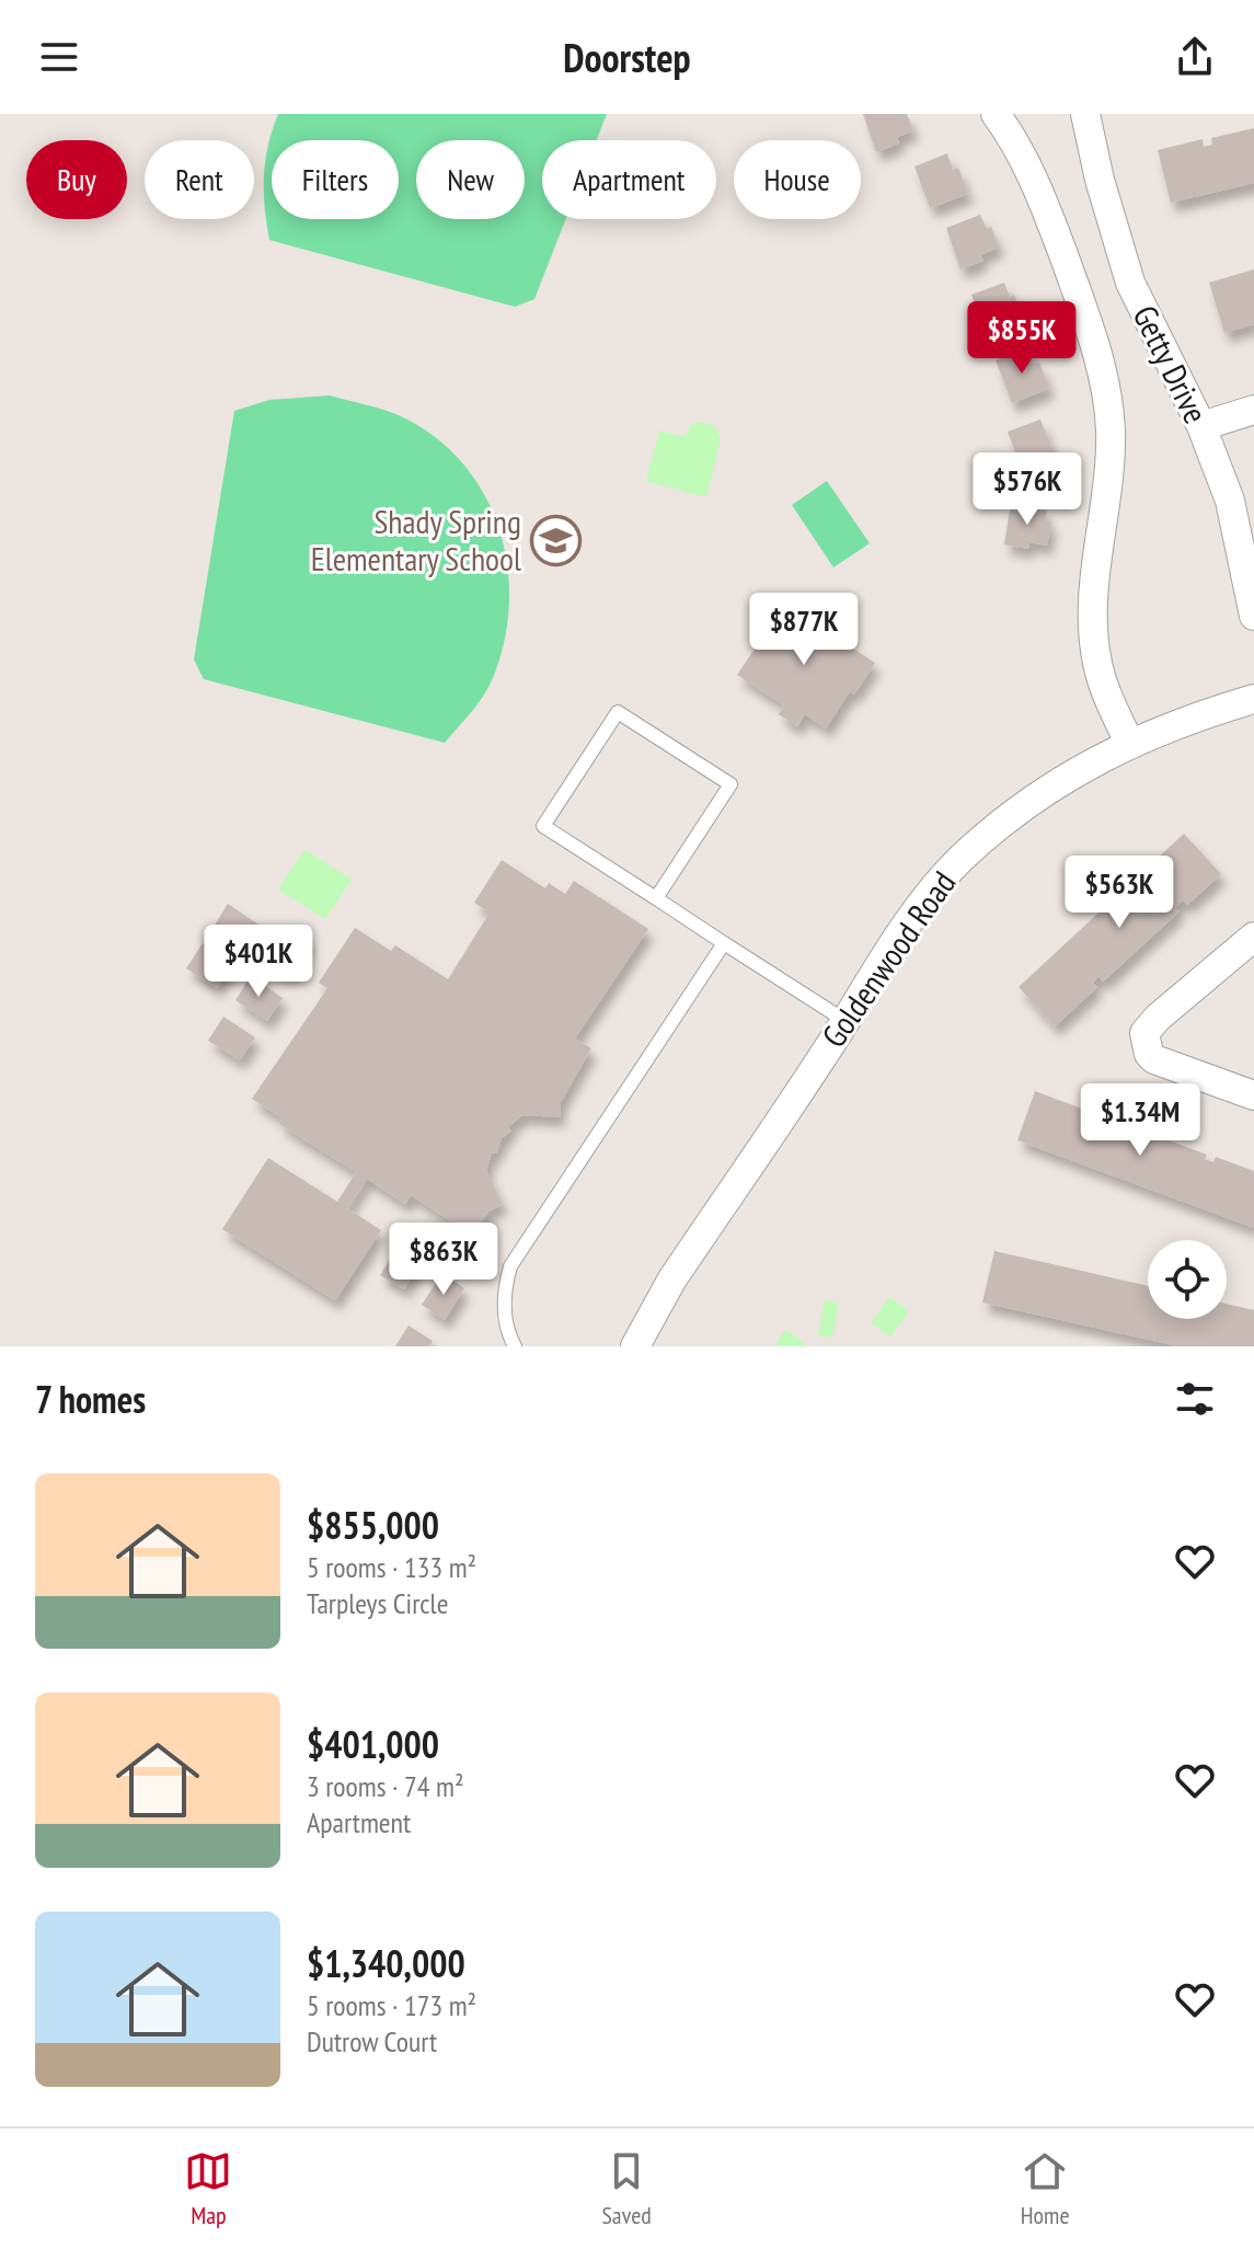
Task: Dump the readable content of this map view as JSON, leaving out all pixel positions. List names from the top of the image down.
{
  "streets": {
    "street": ["Getty Drive", "Goldenwood Road"]
  },
  "places": {
    "school or university": ["Shady Spring Elementary School"]
  },
  "page": {
    "header": "Doorstep",
    "chip": [
      "Buy",
      "Rent",
      "Filters",
      "New",
      "Apartment",
      "House"
    ],
    "price": [
      "$855K",
      "$576K",
      "$877K",
      "$563K",
      "$401K",
      "$1.34M",
      "$863K"
    ],
    "heading": "7 homes",
    "list": [
      {
        "name": "$855,000",
        "note": "5 rooms · 133 m² · Tarpleys Circle"
      },
      {
        "name": "$401,000",
        "note": "3 rooms · 74 m² · Apartment"
      },
      {
        "name": "$1,340,000",
        "note": "5 rooms · 173 m² · Dutrow Court"
      }
    ],
    "tabs": ["Map", "Saved", "Home"]
  }
}
